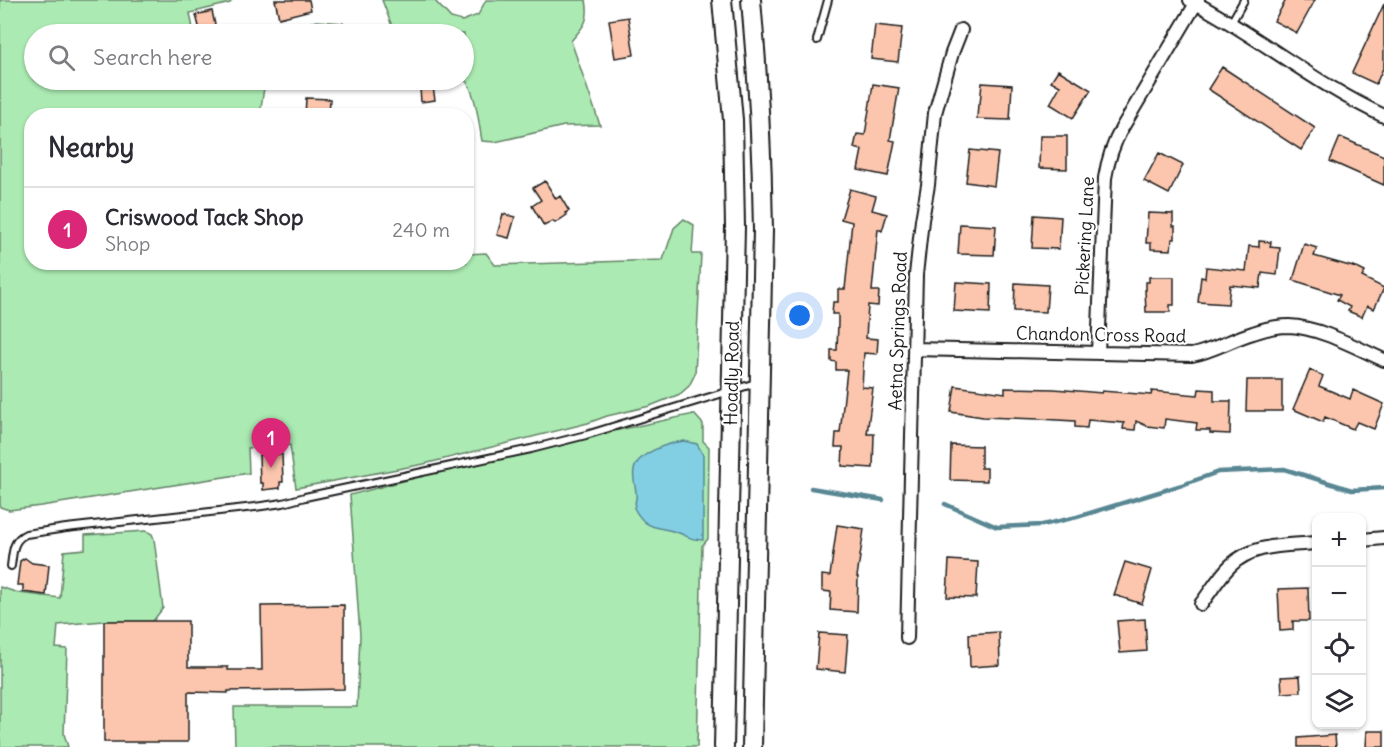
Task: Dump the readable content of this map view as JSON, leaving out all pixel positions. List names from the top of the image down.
{
  "streets": {
    "main road": ["Hoadly Road"],
    "street": ["Pickering Lane", "Aetna Springs Road", "Chandon Cross Road"]
  },
  "crossings": [
    ["Pickering Lane", "Chandon Cross Road"],
    ["Aetna Springs Road", "Chandon Cross Road"]
  ],
  "page": {
    "search": "Search here",
    "heading": "Nearby",
    "list": [
      {
        "mark": "1",
        "name": "Criswood Tack Shop",
        "note": "Shop",
        "value": "240 m"
      }
    ],
    "pins": "1",
    "map_buttons": ["+", "−"]
  }
}
